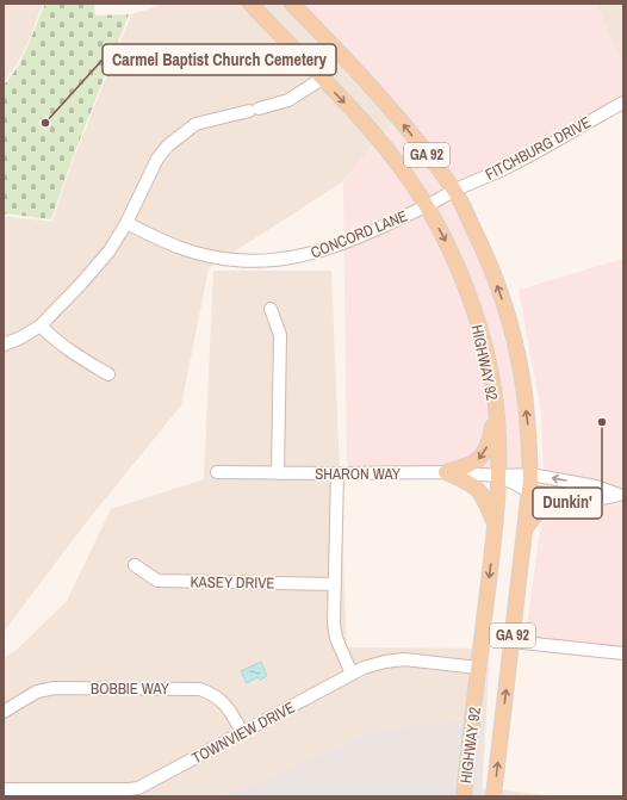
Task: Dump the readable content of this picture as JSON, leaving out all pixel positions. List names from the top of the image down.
{
  "streets": {
    "main road": ["GA 92", "HIGHWAY 92"],
    "street": [
      "FITCHBURG DRIVE",
      "CONCORD LANE",
      "SHARON WAY",
      "KASEY DRIVE",
      "BOBBIE WAY",
      "TOWNVIEW DRIVE"
    ]
  },
  "crossings": [
    ["FITCHBURG DRIVE", "CONCORD LANE"],
    ["FITCHBURG DRIVE", "HIGHWAY 92"],
    ["CONCORD LANE", "HIGHWAY 92"],
    ["HIGHWAY 92", "SHARON WAY"],
    ["HIGHWAY 92", "TOWNVIEW DRIVE"],
    ["BOBBIE WAY", "TOWNVIEW DRIVE"]
  ],
  "places": ["Carmel Baptist Church Cemetery", "Dunkin'"]
}
